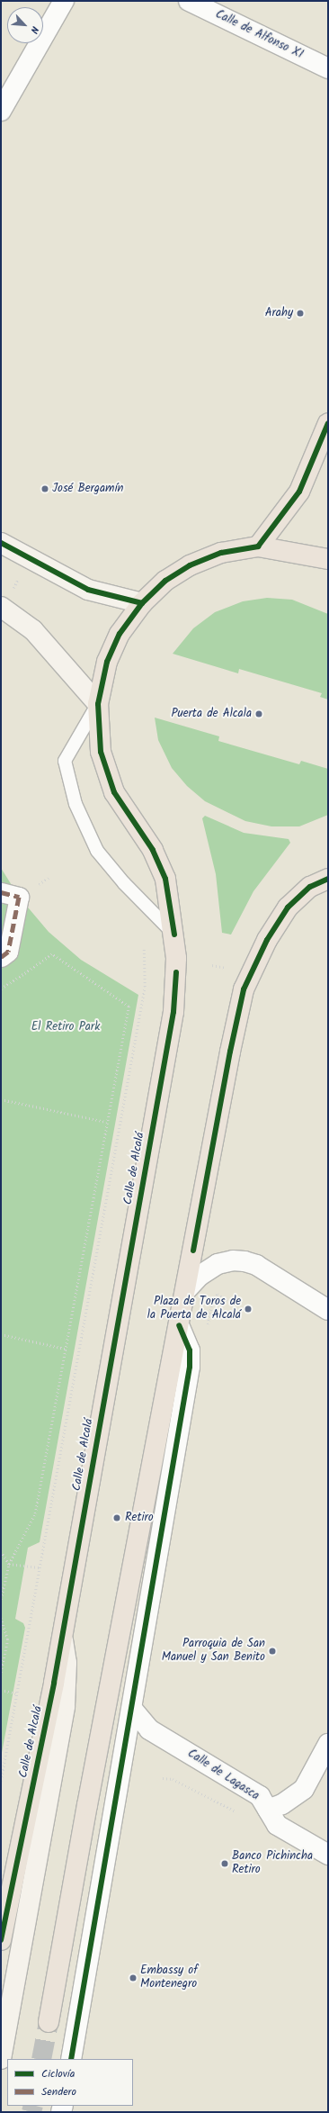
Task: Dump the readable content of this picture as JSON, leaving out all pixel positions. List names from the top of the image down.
{
  "streets": {
    "main road": ["Calle de Alcalá"],
    "street": ["Calle de Alfonso XI", "Calle de Lagasca"]
  },
  "parks": ["El Retiro Park"],
  "places": [
    "Arahy",
    "José Bergamín",
    "Puerta de Alcala",
    "Plaza de Toros de la Puerta de Alcalá",
    "Retiro",
    "Parroquia de San Manuel y San Benito",
    "Banco Pichincha Retiro",
    "Embassy of Montenegro"
  ],
  "legend": ["Ciclovía", "Sendero"],
  "north": "bottom right"
}
